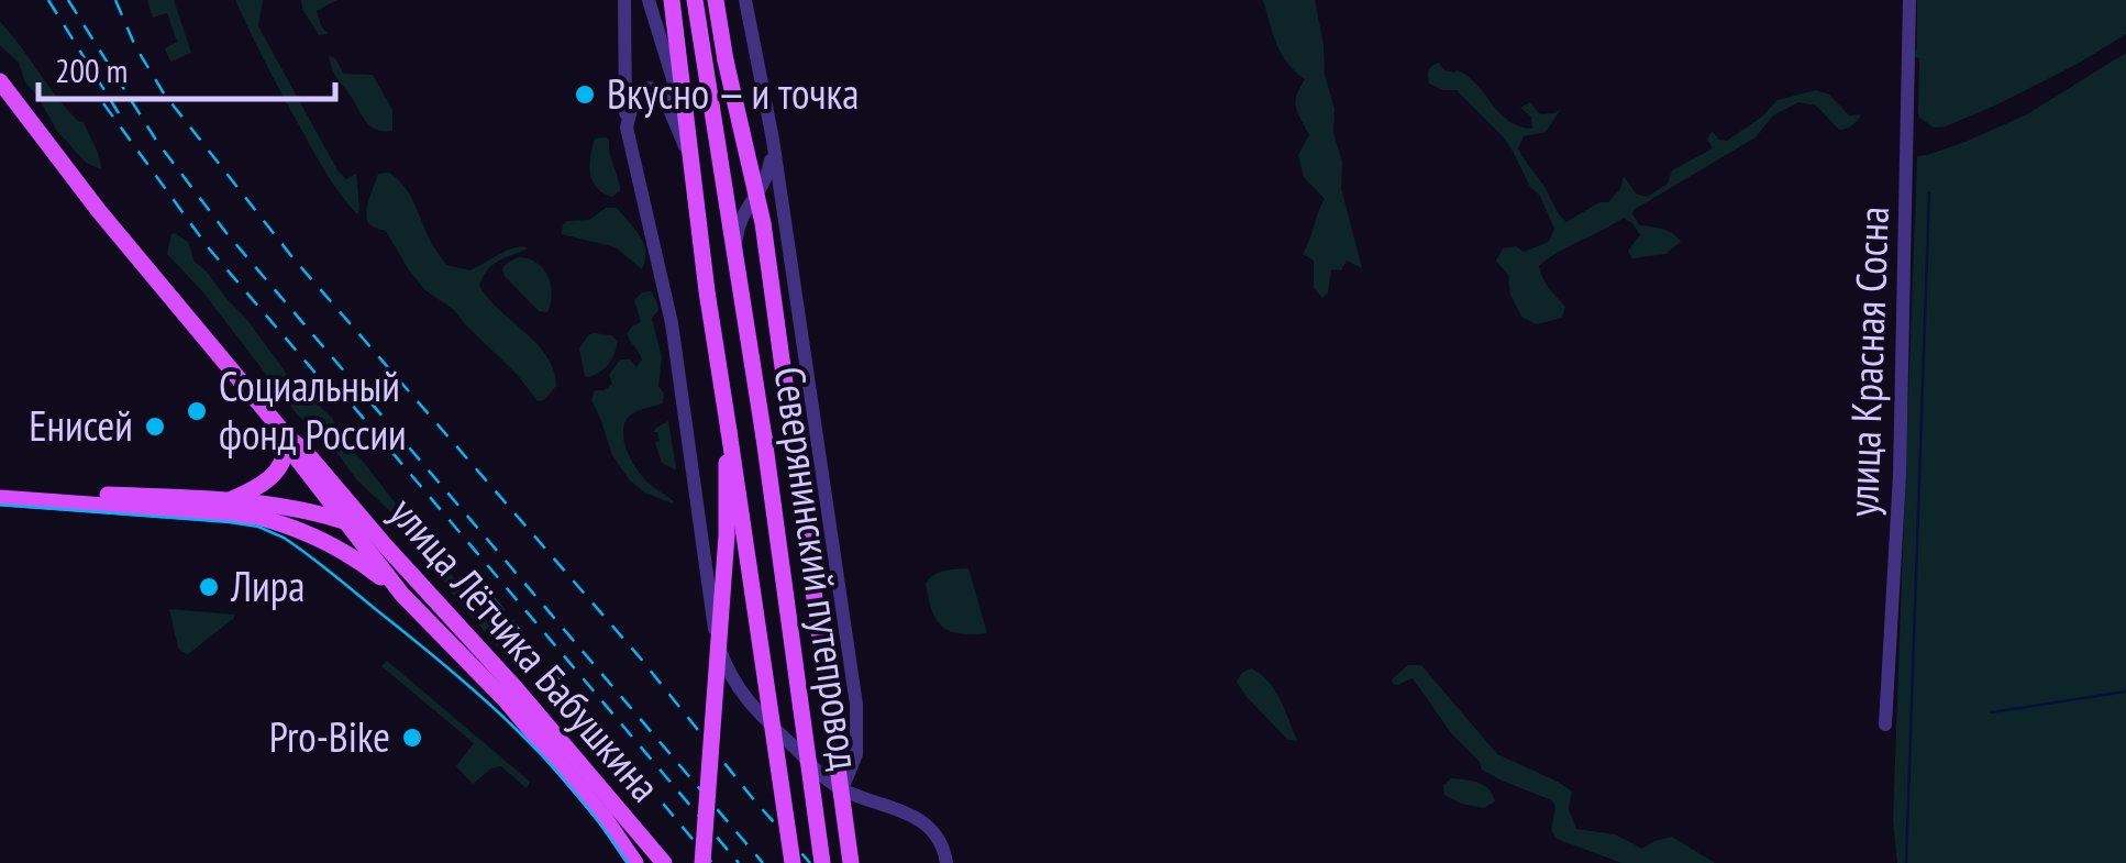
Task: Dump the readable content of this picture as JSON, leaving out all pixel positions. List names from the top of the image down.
{
  "streets": {
    "main road": ["Северянинский путепровод", "улица Лётчика Бабушкина"],
    "street": ["улица Красная Сосна"]
  },
  "places": [
    "Вкусно — и точка",
    "Социальный фонд России",
    "Енисей",
    "Лира",
    "Pro-Bike"
  ],
  "scale_bar": "200 m"
}
